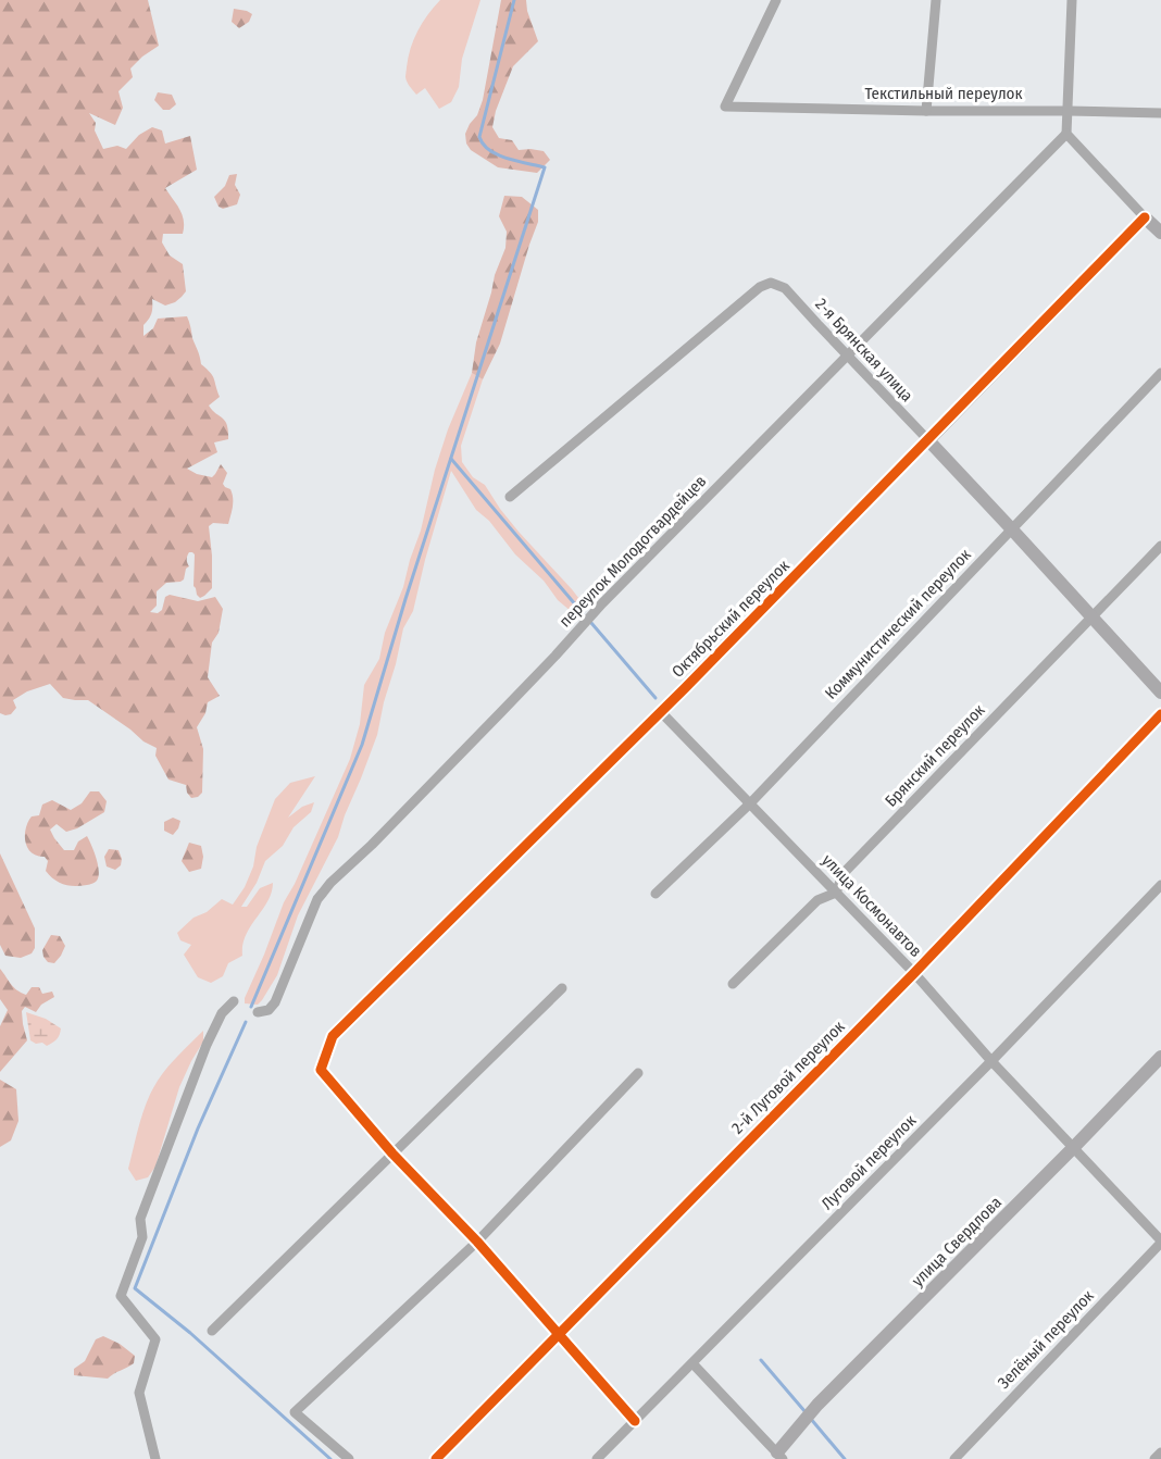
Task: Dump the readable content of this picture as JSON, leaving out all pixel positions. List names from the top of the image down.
{
  "streets": {
    "street": [
      "Текстильный переулок",
      "2-я Брянская улица",
      "переулок Молодогвардейцев",
      "Октябрьский переулок",
      "Коммунистический переулок",
      "Брянский переулок",
      "улица Космонавтов",
      "2-й Луговой переулок",
      "Луговой переулок",
      "улица Свердлова",
      "Зелёный переулок"
    ]
  },
  "crossings": [
    ["2-я Брянская улица", "переулок Молодогвардейцев"],
    ["2-я Брянская улица", "Октябрьский переулок"],
    ["2-я Брянская улица", "Коммунистический переулок"],
    ["2-я Брянская улица", "Брянский переулок"],
    ["Октябрьский переулок", "улица Космонавтов"],
    ["Коммунистический переулок", "улица Космонавтов"],
    ["Брянский переулок", "улица Космонавтов"],
    ["улица Космонавтов", "2-й Луговой переулок"],
    ["улица Космонавтов", "Луговой переулок"],
    ["улица Космонавтов", "улица Свердлова"],
    ["улица Космонавтов", "Зелёный переулок"]
  ]
}
